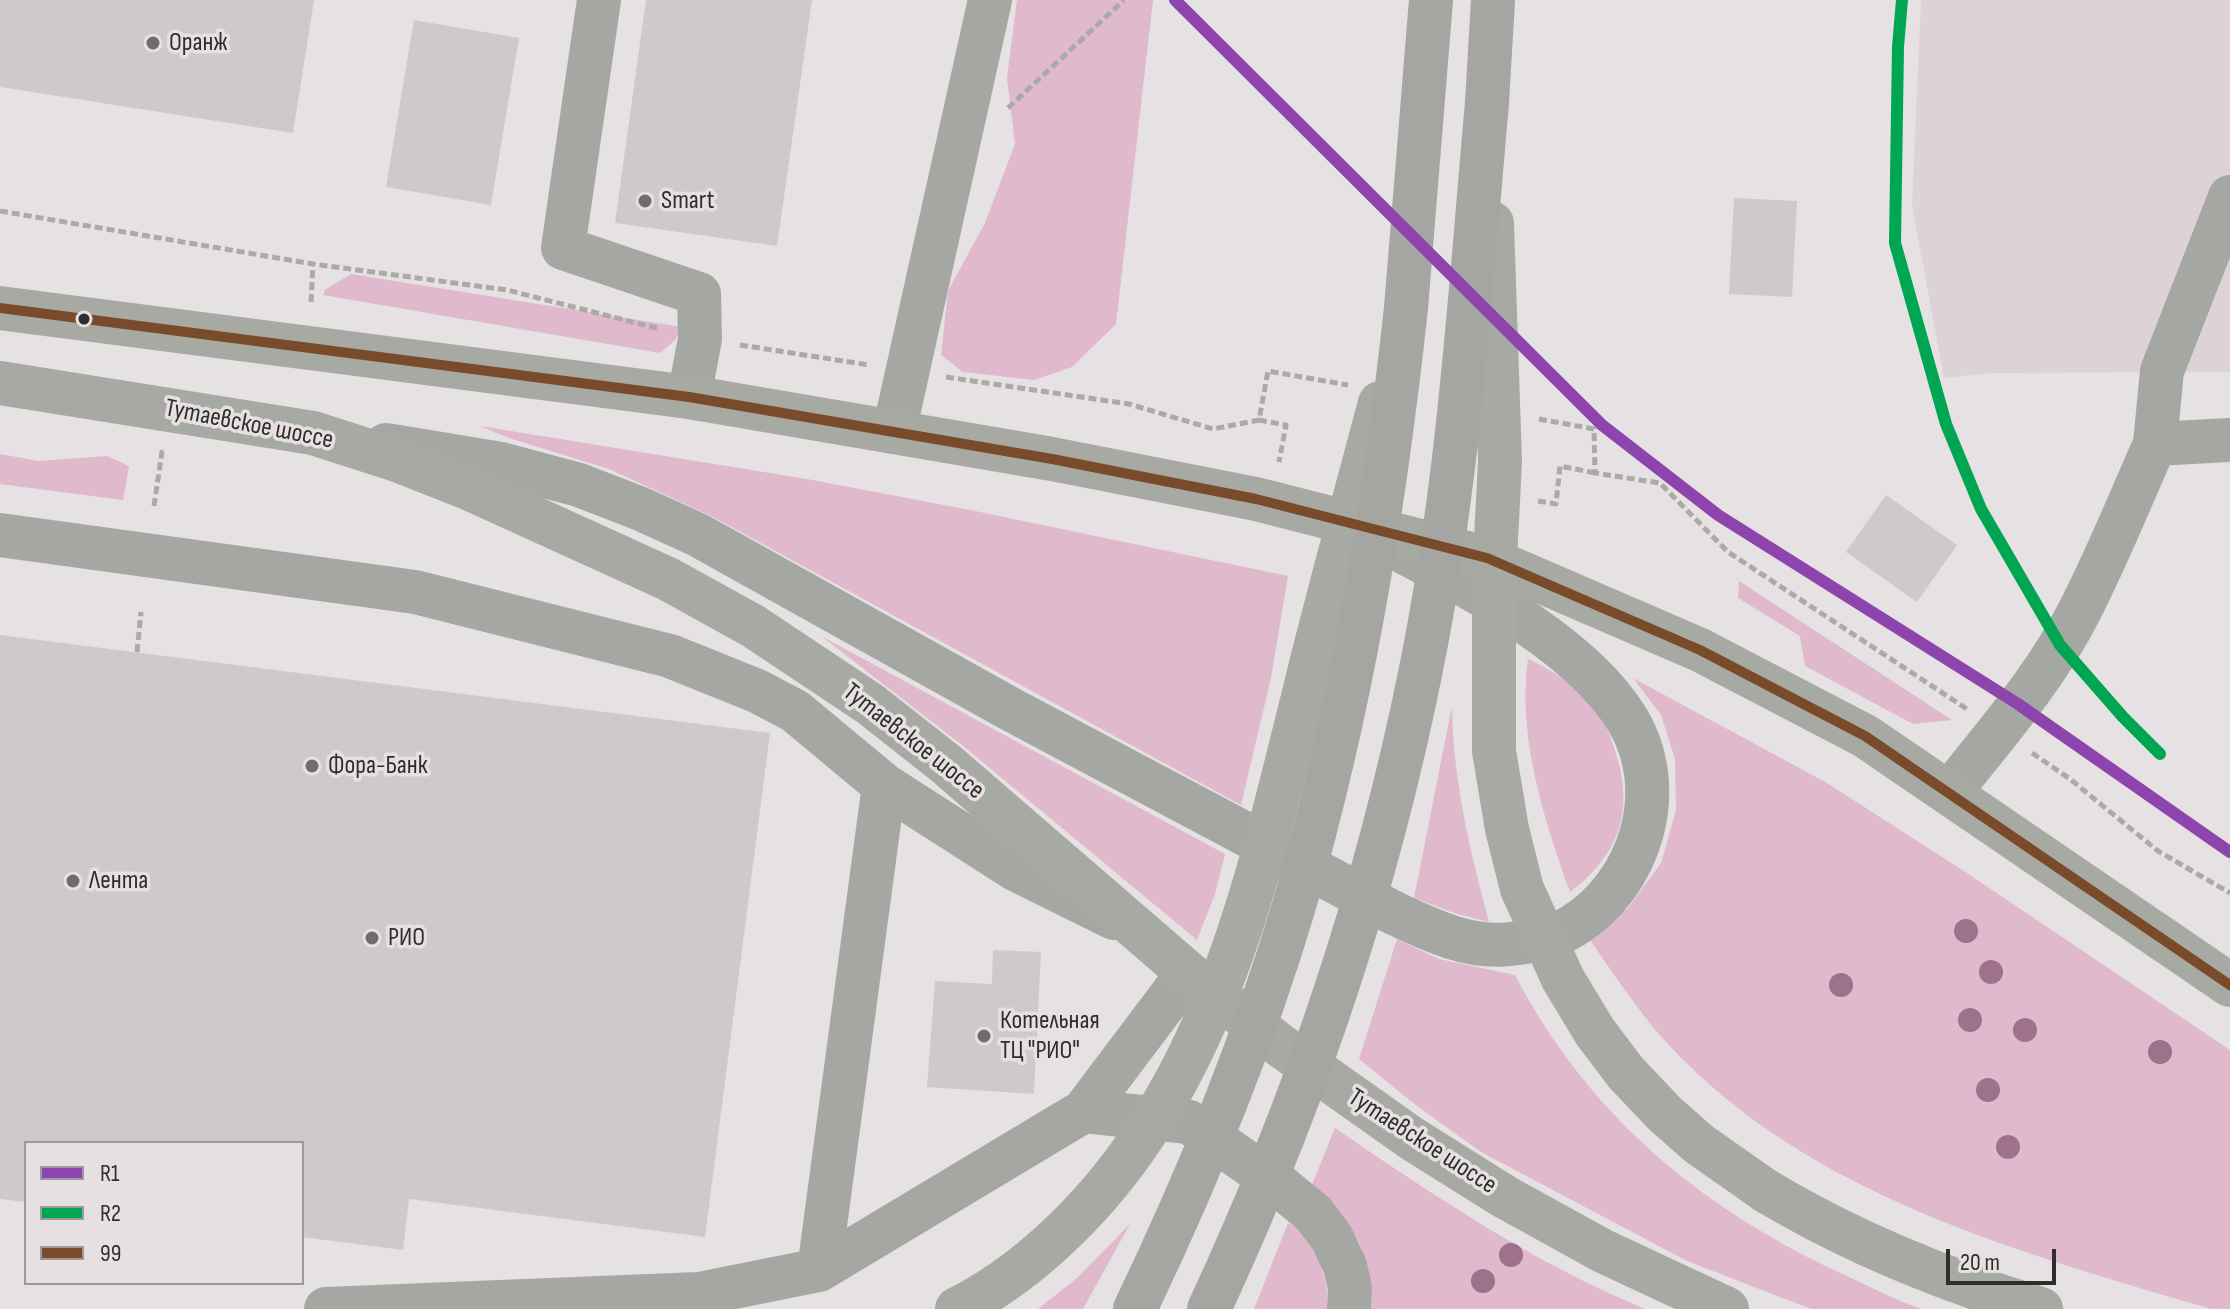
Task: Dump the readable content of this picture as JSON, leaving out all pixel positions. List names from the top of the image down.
{
  "streets": {
    "main road": ["Тутаевское шоссе"]
  },
  "places": [
    "Оранж",
    "Smart",
    "Фора-Банк",
    "Лента",
    "РИО",
    "Котельная ТЦ \"РИО\""
  ],
  "lines": ["transit line R1", "transit line R2", "transit line 99"],
  "legend": ["R1", "R2", "99"],
  "scale_bar": "20 m"
}
